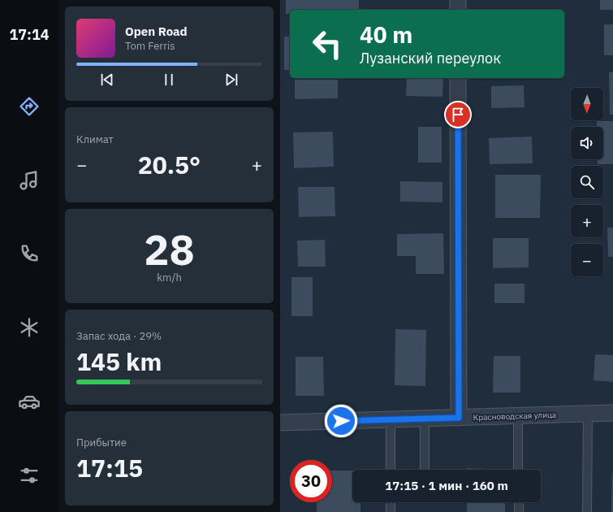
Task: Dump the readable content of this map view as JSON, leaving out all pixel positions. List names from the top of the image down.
{
  "streets": {
    "street": ["Красноводская улица"]
  },
  "north": "bottom",
  "page": {
    "tabs": "17:14",
    "turn": ["40 m", "Лузанский переулок"],
    "song": ["Open Road", "Tom Ferris"],
    "map_buttons": ["+", "−"],
    "tile": [
      "Климат",
      ["28", "km/h"],
      ["Запас хода · 29%", "145 km"],
      ["Прибытие", "17:15"]
    ],
    "heat": ["−", "20.5°", "+"],
    "limit": "30",
    "trip": "17:15 · 1 мин · 160 m"
  }
}
